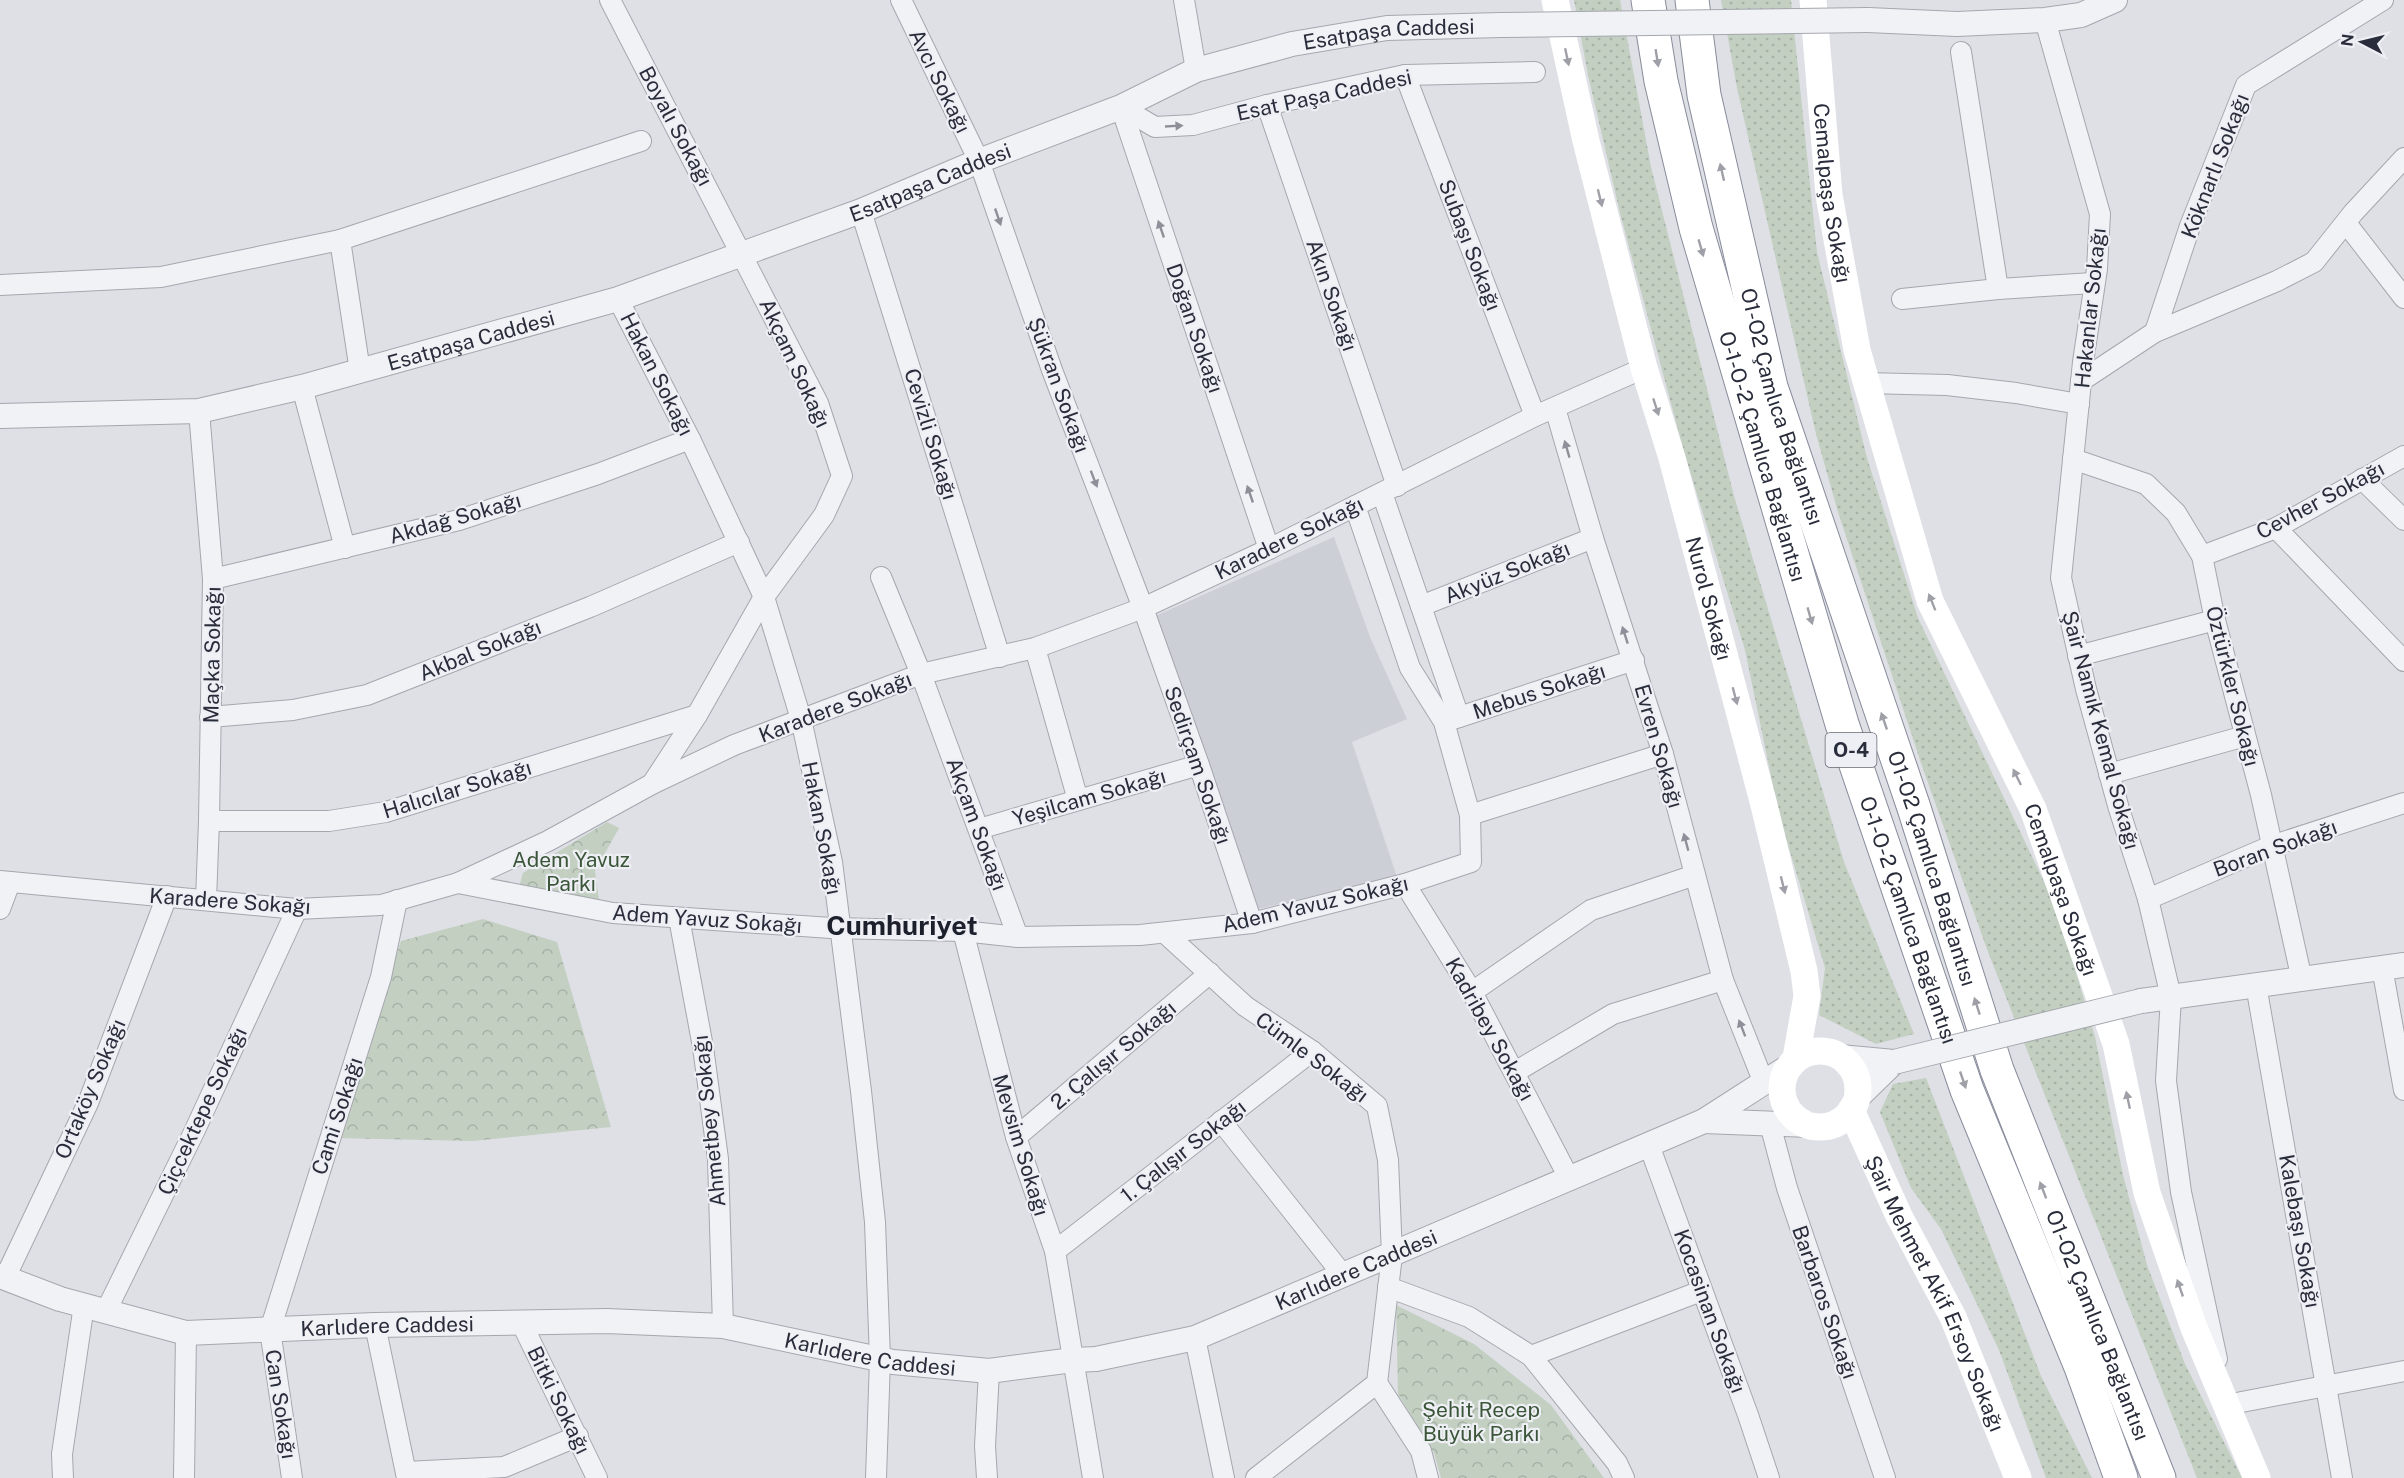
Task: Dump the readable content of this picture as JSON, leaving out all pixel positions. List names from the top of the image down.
{
  "streets": {
    "highway": ["O1-O2 Çamlıca Bağlantısı", "O-1-O-2 Çamlıca Bağlantısı", "O-4"],
    "main road": ["Cemalpaşa Sokağı", "Nurol Sokağı", "Şair Mehmet Akif Ersoy Sokağı"],
    "street": [
      "Esatpaşa Caddesi",
      "Avcı Sokağı",
      "Esat Paşa Caddesi",
      "Boyalı Sokağı",
      "Köknarlı Sokağı",
      "Subaşı Sokağı",
      "Akın Sokağı",
      "Hakanlar Sokağı",
      "Doğan Sokağı",
      "Akçam Sokağı",
      "Hakan Sokağı",
      "Şükran Sokağı",
      "Cevizli Sokağı",
      "Cevher Sokağı",
      "Akdağ Sokağı",
      "Karadere Sokağı",
      "Akyüz Sokağı",
      "Akbal Sokağı",
      "Maçka Sokağı",
      "Öztürkler Sokağı",
      "Mebus Sokağı",
      "Şair Namık Kemal Sokağı",
      "Evren Sokağı",
      "Sedirçam Sokağı",
      "Halıcılar Sokağı",
      "Yeşilcam Sokağı",
      "Boran Sokağı",
      "Adem Yavuz Sokağı",
      "Kadribey Sokağı",
      "2. Çalışır Sokağı",
      "Cümle Sokağı",
      "Ortaköy Sokağı",
      "Çiçcektepe Sokağı",
      "Cami Sokağı",
      "Ahmetbey Sokağı",
      "Mevsim Sokağı",
      "1. Çalışır Sokağı",
      "Kalebaşı Sokağı",
      "Karlıdere Caddesi",
      "Barbaros Sokağı",
      "Kocasinan Sokağı",
      "Bitki Sokağı",
      "Can Sokağı"
    ]
  },
  "crossings": [
    ["Esatpaşa Caddesi", "Avcı Sokağı"],
    ["Esatpaşa Caddesi", "Esat Paşa Caddesi"],
    ["Esatpaşa Caddesi", "Boyalı Sokağı"],
    ["Esatpaşa Caddesi", "Hakanlar Sokağı"],
    ["Esatpaşa Caddesi", "Doğan Sokağı"],
    ["Esatpaşa Caddesi", "Akçam Sokağı"],
    ["Esatpaşa Caddesi", "Hakan Sokağı"],
    ["Esatpaşa Caddesi", "Şükran Sokağı"],
    ["Esatpaşa Caddesi", "Cevizli Sokağı"],
    ["Esatpaşa Caddesi", "Maçka Sokağı"],
    ["Avcı Sokağı", "Şükran Sokağı"],
    ["Esat Paşa Caddesi", "Subaşı Sokağı"],
    ["Esat Paşa Caddesi", "Akın Sokağı"],
    ["Esat Paşa Caddesi", "Doğan Sokağı"],
    ["Boyalı Sokağı", "Akçam Sokağı"],
    ["Cemalpaşa Sokağı", "Şair Namık Kemal Sokağı"],
    ["Subaşı Sokağı", "Karadere Sokağı"],
    ["Akın Sokağı", "Karadere Sokağı"],
    ["Akın Sokağı", "Adem Yavuz Sokağı"],
    ["Hakanlar Sokağı", "Öztürkler Sokağı"],
    ["Hakanlar Sokağı", "Şair Namık Kemal Sokağı"],
    ["Doğan Sokağı", "Karadere Sokağı"],
    ["Akçam Sokağı", "Hakan Sokağı"],
    ["Akçam Sokağı", "Karadere Sokağı"],
    ["Akçam Sokağı", "Yeşilcam Sokağı"],
    ["Akçam Sokağı", "Adem Yavuz Sokağı"],
    ["Hakan Sokağı", "Akdağ Sokağı"],
    ["Hakan Sokağı", "Karadere Sokağı"],
    ["Hakan Sokağı", "Akbal Sokağı"],
    ["Hakan Sokağı", "Adem Yavuz Sokağı"],
    ["Hakan Sokağı", "Karlıdere Caddesi"],
    ["Şükran Sokağı", "Karadere Sokağı"],
    ["Şükran Sokağı", "Sedirçam Sokağı"],
    ["Cevizli Sokağı", "Karadere Sokağı"],
    ["Cevher Sokağı", "Öztürkler Sokağı"],
    ["Akdağ Sokağı", "Maçka Sokağı"],
    ["Karadere Sokağı", "Nurol Sokağı"],
    ["Karadere Sokağı", "Maçka Sokağı"],
    ["Karadere Sokağı", "Evren Sokağı"],
    ["Karadere Sokağı", "Sedirçam Sokağı"],
    ["Karadere Sokağı", "Adem Yavuz Sokağı"],
    ["Karadere Sokağı", "Ortaköy Sokağı"],
    ["Karadere Sokağı", "Çiçcektepe Sokağı"],
    ["Karadere Sokağı", "Cami Sokağı"],
    ["Akyüz Sokağı", "Evren Sokağı"],
    ["Akyüz Sokağı", "Adem Yavuz Sokağı"],
    ["Nurol Sokağı", "Karlıdere Caddesi"],
    ["Nurol Sokağı", "Şair Mehmet Akif Ersoy Sokağı"],
    ["Akbal Sokağı", "Maçka Sokağı"],
    ["Maçka Sokağı", "Halıcılar Sokağı"],
    ["Öztürkler Sokağı", "Şair Namık Kemal Sokağı"],
    ["Öztürkler Sokağı", "Boran Sokağı"],
    ["Mebus Sokağı", "Evren Sokağı"],
    ["Mebus Sokağı", "Adem Yavuz Sokağı"],
    ["Şair Namık Kemal Sokağı", "Boran Sokağı"],
    ["Evren Sokağı", "Karlıdere Caddesi"],
    ["Sedirçam Sokağı", "Yeşilcam Sokağı"],
    ["Sedirçam Sokağı", "Adem Yavuz Sokağı"],
    ["Adem Yavuz Sokağı", "Kadribey Sokağı"],
    ["Adem Yavuz Sokağı", "Cümle Sokağı"],
    ["Adem Yavuz Sokağı", "Ahmetbey Sokağı"],
    ["Adem Yavuz Sokağı", "Mevsim Sokağı"],
    ["Kadribey Sokağı", "Karlıdere Caddesi"],
    ["2. Çalışır Sokağı", "Cümle Sokağı"],
    ["2. Çalışır Sokağı", "Mevsim Sokağı"],
    ["Cümle Sokağı", "1. Çalışır Sokağı"],
    ["Cümle Sokağı", "Karlıdere Caddesi"],
    ["Ortaköy Sokağı", "Karlıdere Caddesi"],
    ["Çiçcektepe Sokağı", "Karlıdere Caddesi"],
    ["Cami Sokağı", "Karlıdere Caddesi"],
    ["Cami Sokağı", "Can Sokağı"],
    ["Ahmetbey Sokağı", "Karlıdere Caddesi"],
    ["Mevsim Sokağı", "1. Çalışır Sokağı"],
    ["Mevsim Sokağı", "Karlıdere Caddesi"],
    ["Karlıdere Caddesi", "Şair Mehmet Akif Ersoy Sokağı"],
    ["Karlıdere Caddesi", "Barbaros Sokağı"],
    ["Karlıdere Caddesi", "Kocasinan Sokağı"],
    ["Karlıdere Caddesi", "Bitki Sokağı"],
    ["Karlıdere Caddesi", "Can Sokağı"]
  ],
  "one_way": [
    "Cemalpaşa Sokağı",
    "Doğan Sokağı",
    "Şükran Sokağı",
    "O1-O2 Çamlıca Bağlantısı",
    "O-1-O-2 Çamlıca Bağlantısı",
    "Nurol Sokağı",
    "Evren Sokağı"
  ],
  "districts": ["Cumhuriyet"],
  "parks": ["Adem Yavuz Parkı", "Şehit Recep Büyük Parkı"],
  "north": "left"
}
